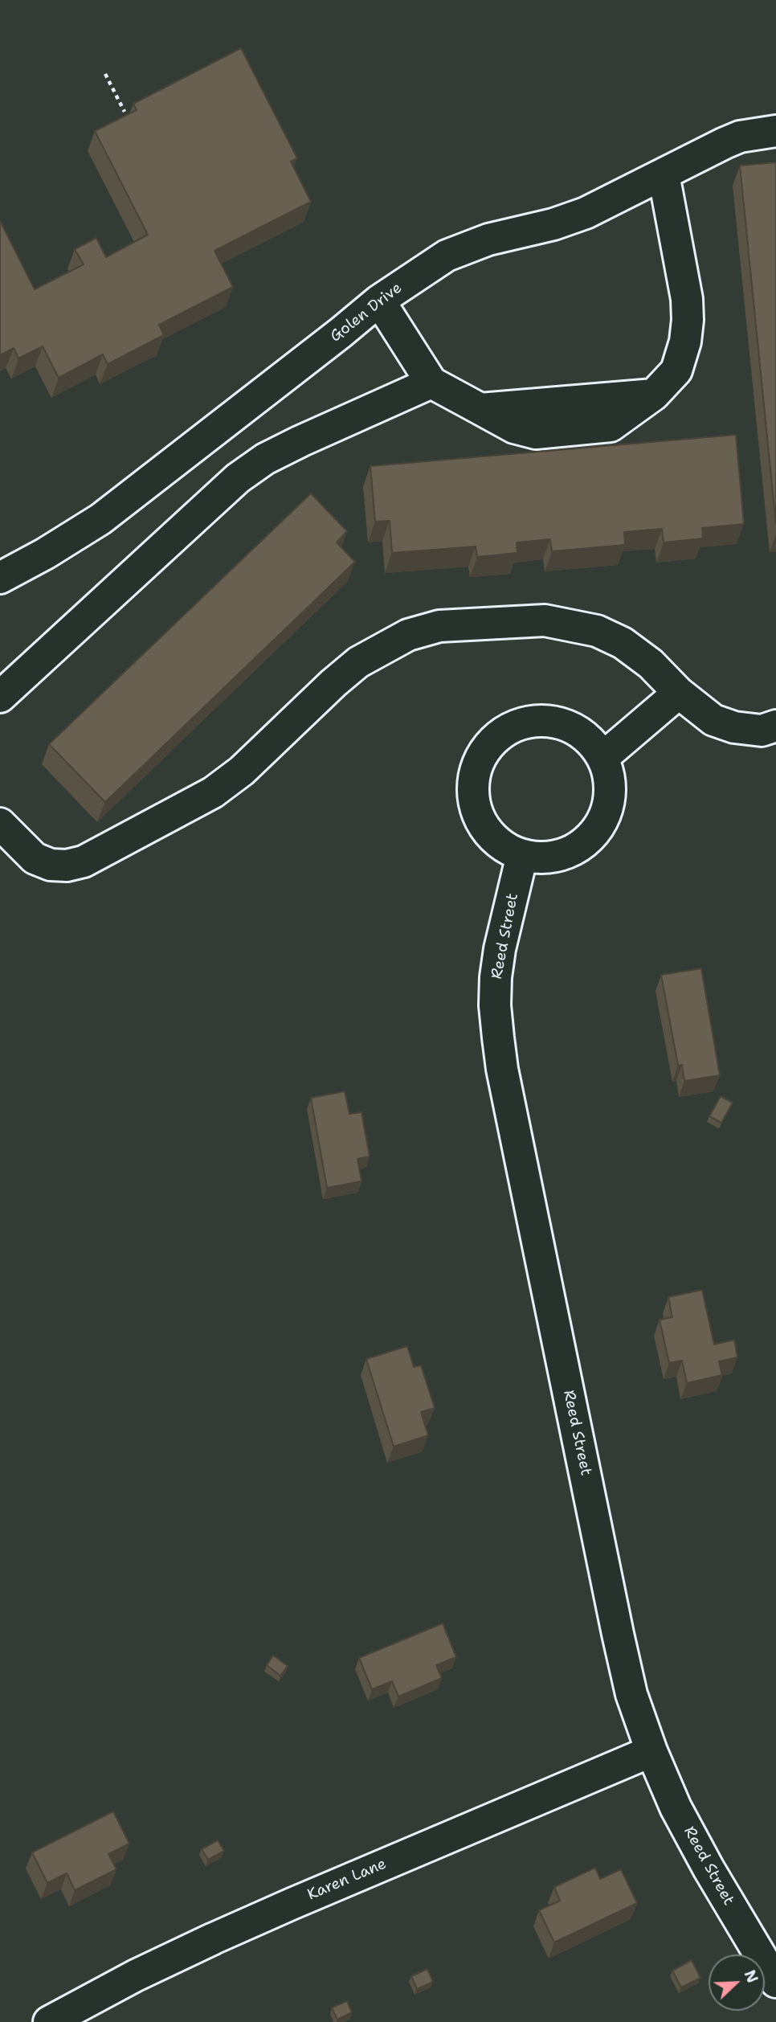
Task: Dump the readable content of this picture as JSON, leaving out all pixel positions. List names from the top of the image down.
{
  "streets": {
    "street": ["Golen Drive", "Reed Street", "Karen Lane"]
  },
  "crossings": [
    ["Reed Street", "Karen Lane"]
  ],
  "north": "top right"
}
